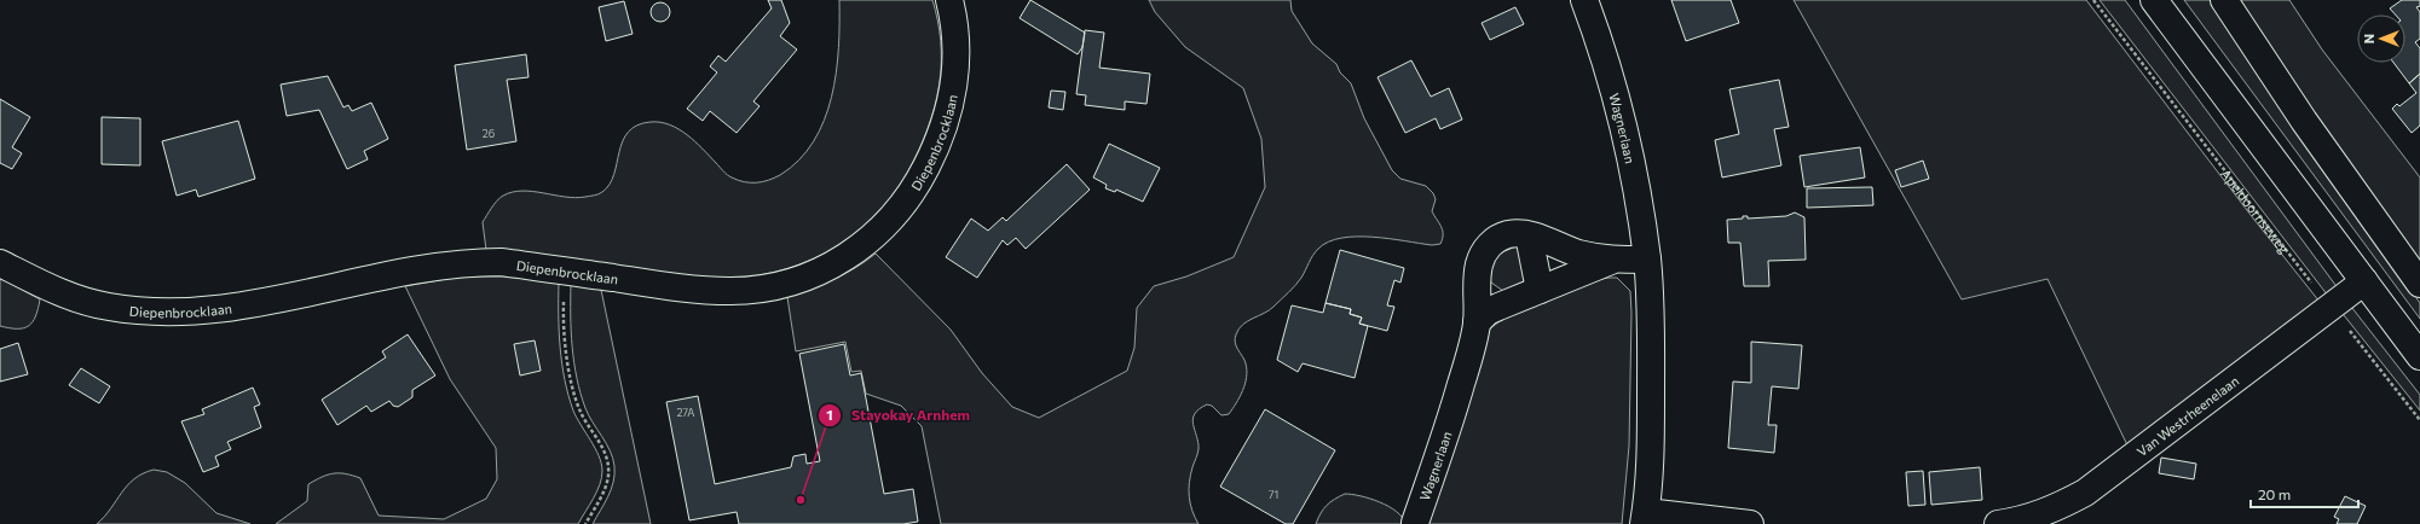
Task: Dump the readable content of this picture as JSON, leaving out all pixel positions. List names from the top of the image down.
{
  "streets": {
    "street": ["Wagnerlaan", "Diepenbrocklaan", "Van Westrheenelaan"],
    "path": ["Apeldoornseweg"]
  },
  "crossings": [
    ["Apeldoornseweg", "Van Westrheenelaan"]
  ],
  "places": ["Stayokay Arnhem"],
  "house_numbers": ["26", "27A", "71"],
  "scale_bar": "20 m",
  "north": "left"
}
